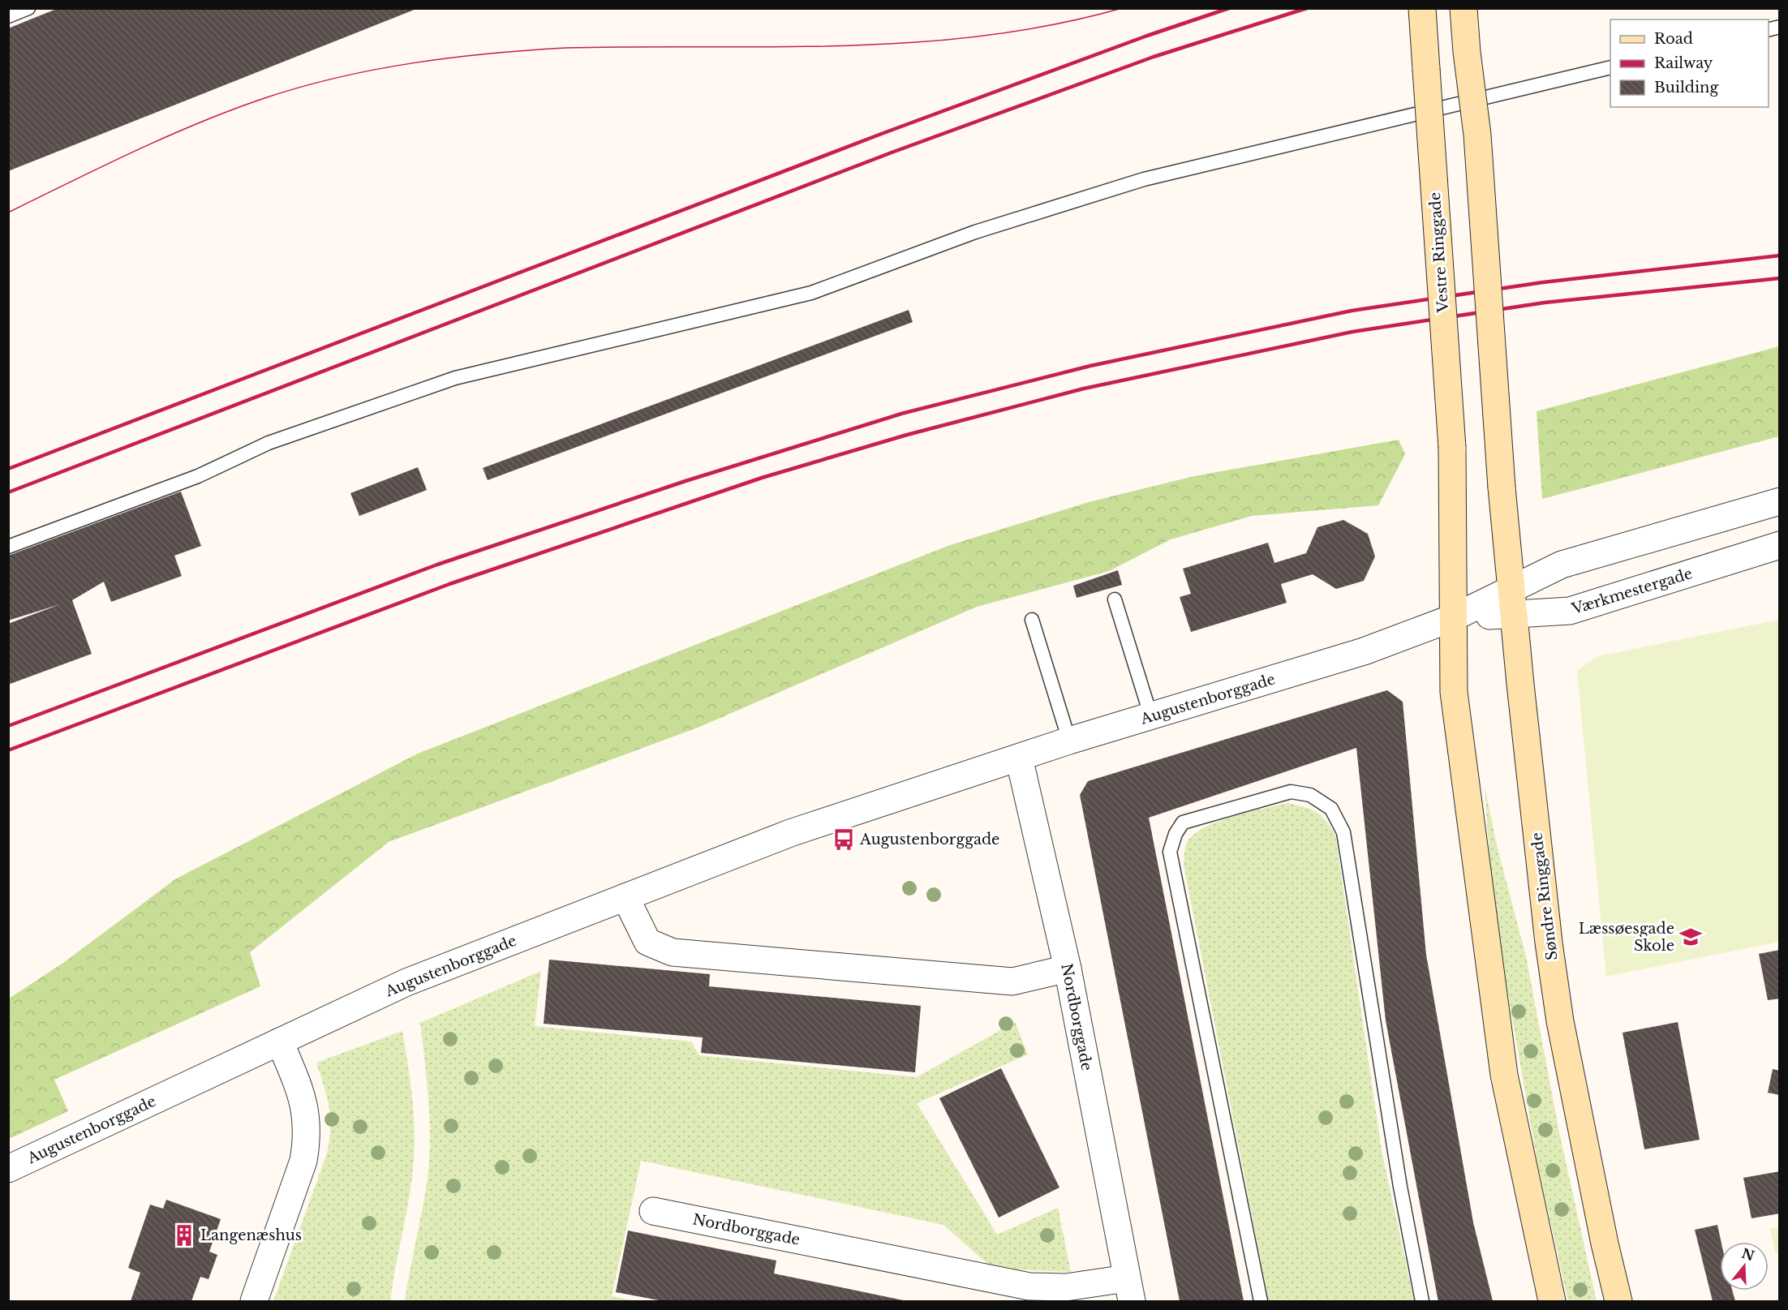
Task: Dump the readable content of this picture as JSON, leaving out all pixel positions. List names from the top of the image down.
{
  "streets": {
    "main road": ["Vestre Ringgade", "Søndre Ringgade"],
    "street": ["Værkmestergade", "Augustenborggade", "Nordborggade"]
  },
  "crossings": [
    ["Vestre Ringgade", "Værkmestergade"],
    ["Vestre Ringgade", "Augustenborggade"],
    ["Værkmestergade", "Augustenborggade"],
    ["Værkmestergade", "Søndre Ringgade"],
    ["Augustenborggade", "Nordborggade"]
  ],
  "places": {
    "bus stop": ["Augustenborggade"],
    "school or university": ["Læssøesgade Skole"],
    "building": ["Langenæshus"]
  },
  "legend": ["Road", "Railway", "Building"],
  "north": "top"
}
